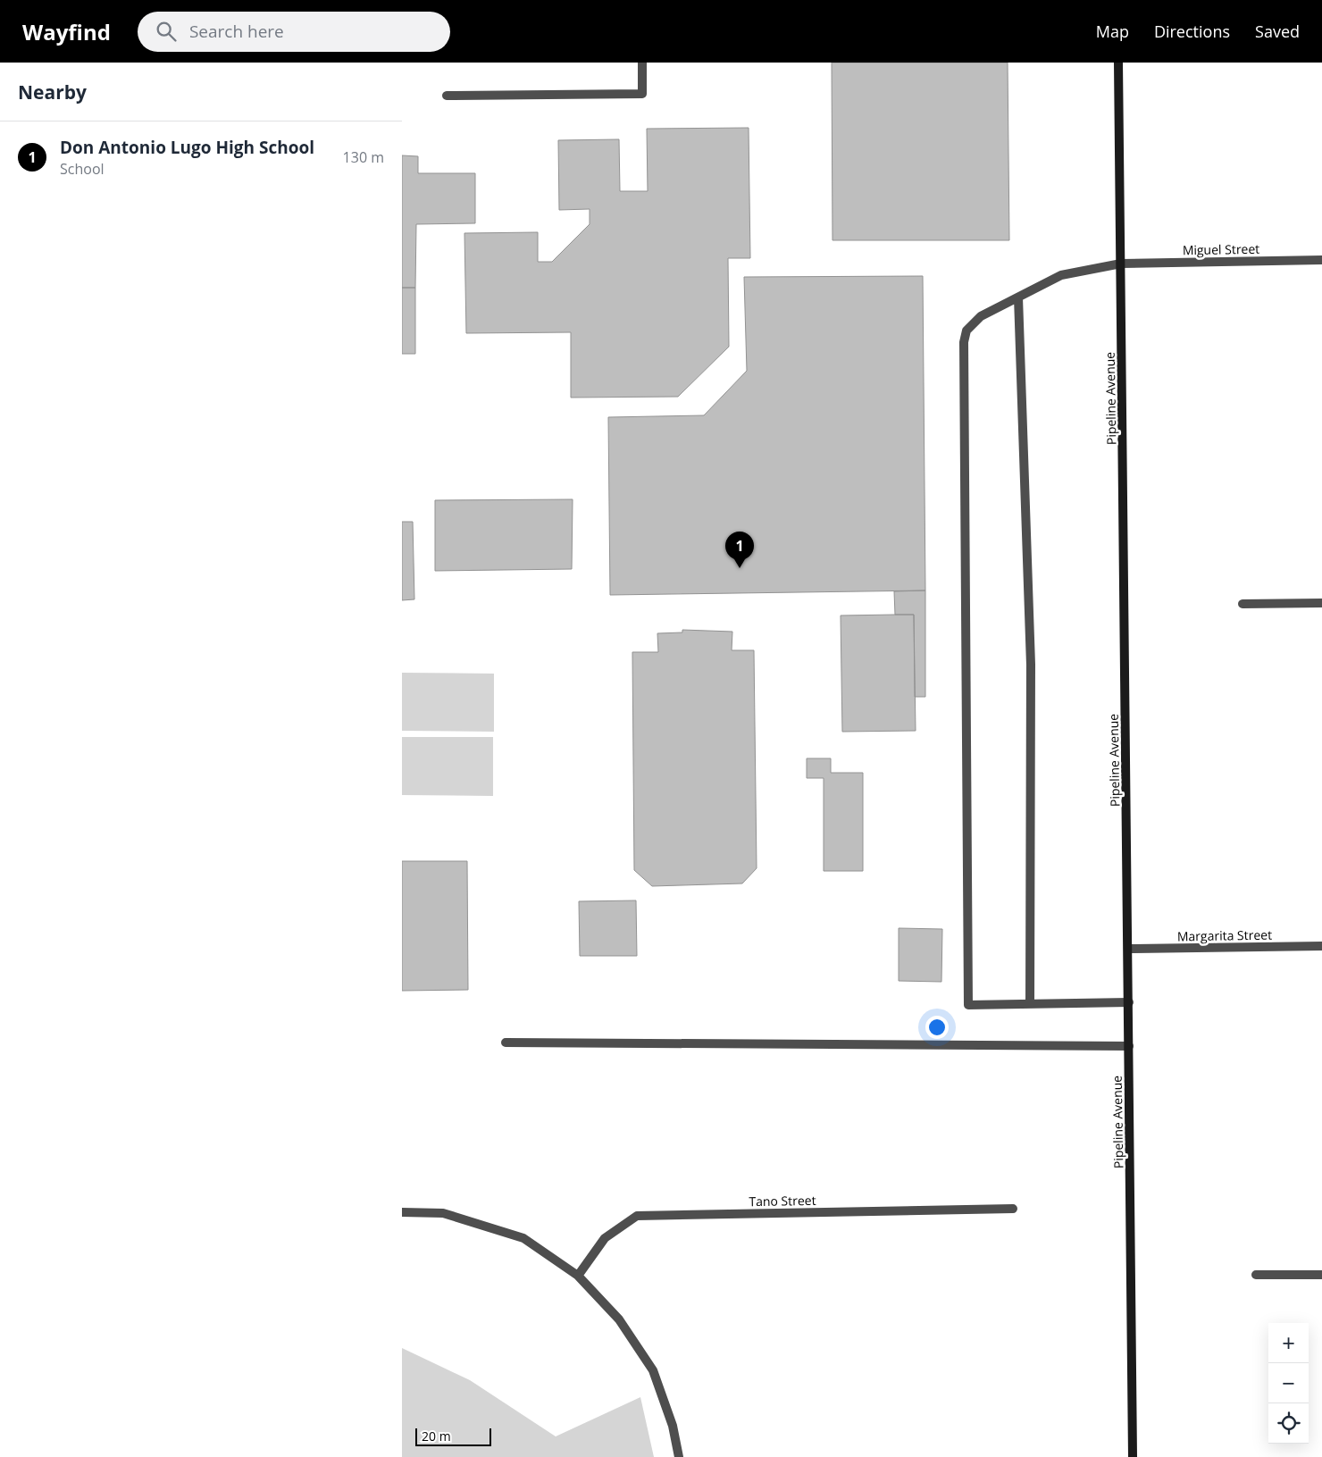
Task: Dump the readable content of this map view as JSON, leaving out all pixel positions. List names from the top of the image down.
{
  "streets": {
    "main road": ["Pipeline Avenue"],
    "street": ["Miguel Street", "Margarita Street", "Tano Street"]
  },
  "crossings": [
    ["Miguel Street", "Pipeline Avenue"],
    ["Pipeline Avenue", "Margarita Street"]
  ],
  "scale_bar": "20 m",
  "page": {
    "header": "Wayfind",
    "search": "Search here",
    "nav": ["Map", "Directions", "Saved"],
    "heading": "Nearby",
    "list": [
      {
        "mark": "1",
        "name": "Don Antonio Lugo High School",
        "note": "School",
        "value": "130 m"
      }
    ],
    "pins": "1",
    "map_buttons": ["+", "−"],
    "scale": "20 m"
  }
}
